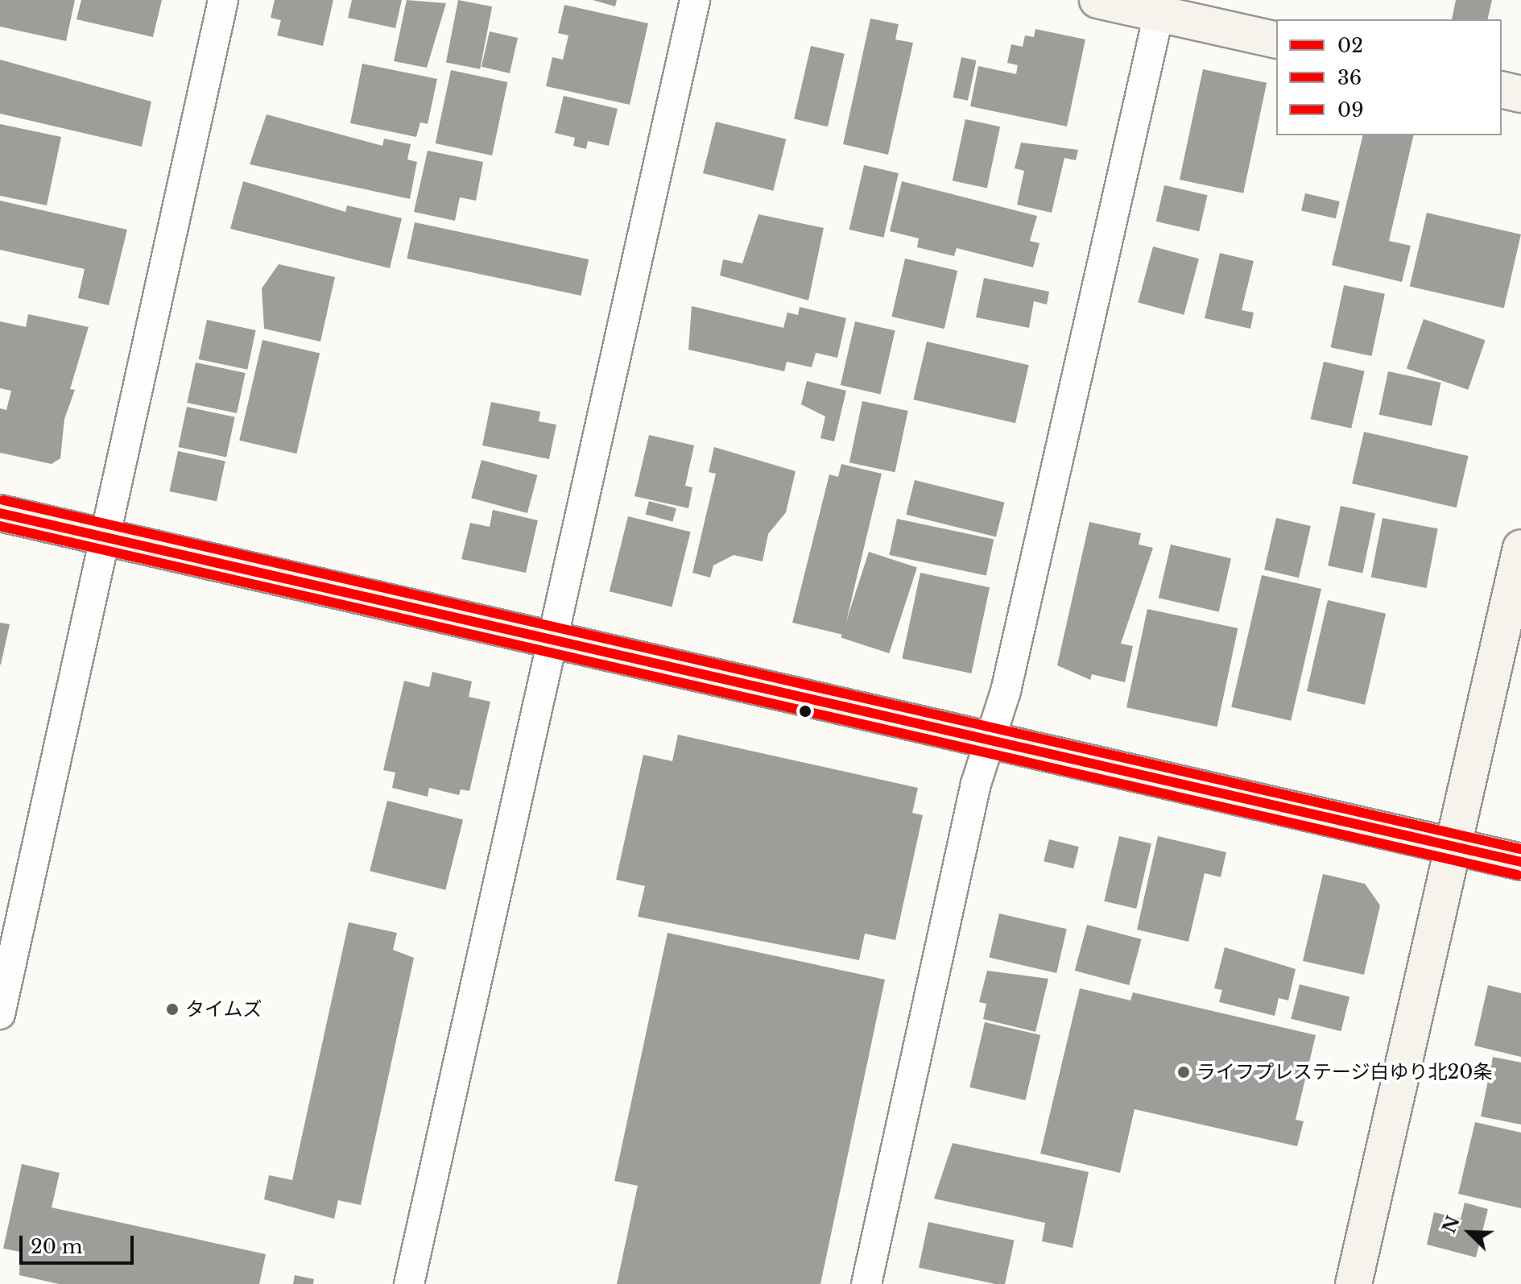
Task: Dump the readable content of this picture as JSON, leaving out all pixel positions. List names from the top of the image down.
{
  "places": ["タイムズ", "ライフプレステージ白ゆり北20条"],
  "lines": ["transit line 09", "transit line 02", "transit line 36"],
  "legend": ["02", "36", "09"],
  "scale_bar": "20 m",
  "north": "top left"
}
